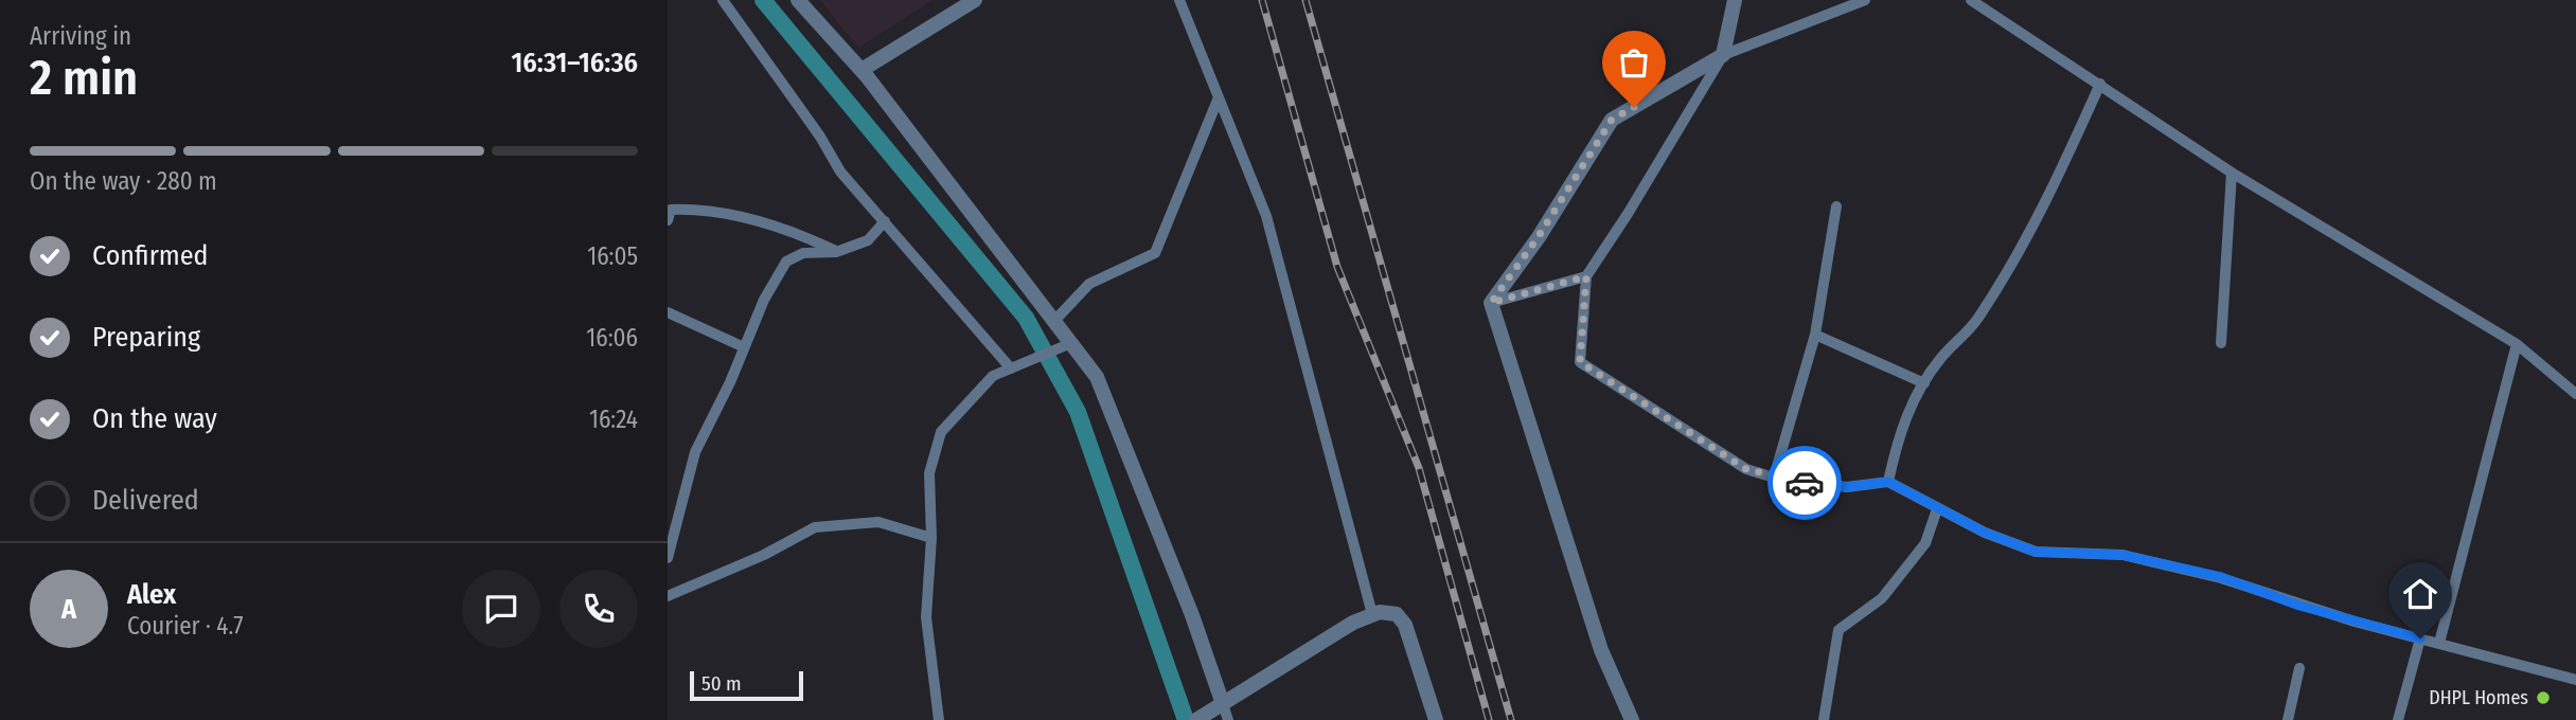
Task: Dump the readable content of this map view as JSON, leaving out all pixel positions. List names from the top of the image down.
{
  "places": ["DHPL Homes"],
  "scale_bar": "50 m",
  "page": {
    "heading": ["2 min", "Arriving in", "16:31–16:36"],
    "panel": ["Alex", "Courier · 4.7"],
    "bar": "On the way · 280 m",
    "list": [
      ["Confirmed", "16:05"],
      ["Preparing", "16:06"],
      ["On the way", "16:24"],
      "Delivered"
    ],
    "round": "A",
    "scale": "50 m"
  }
}
